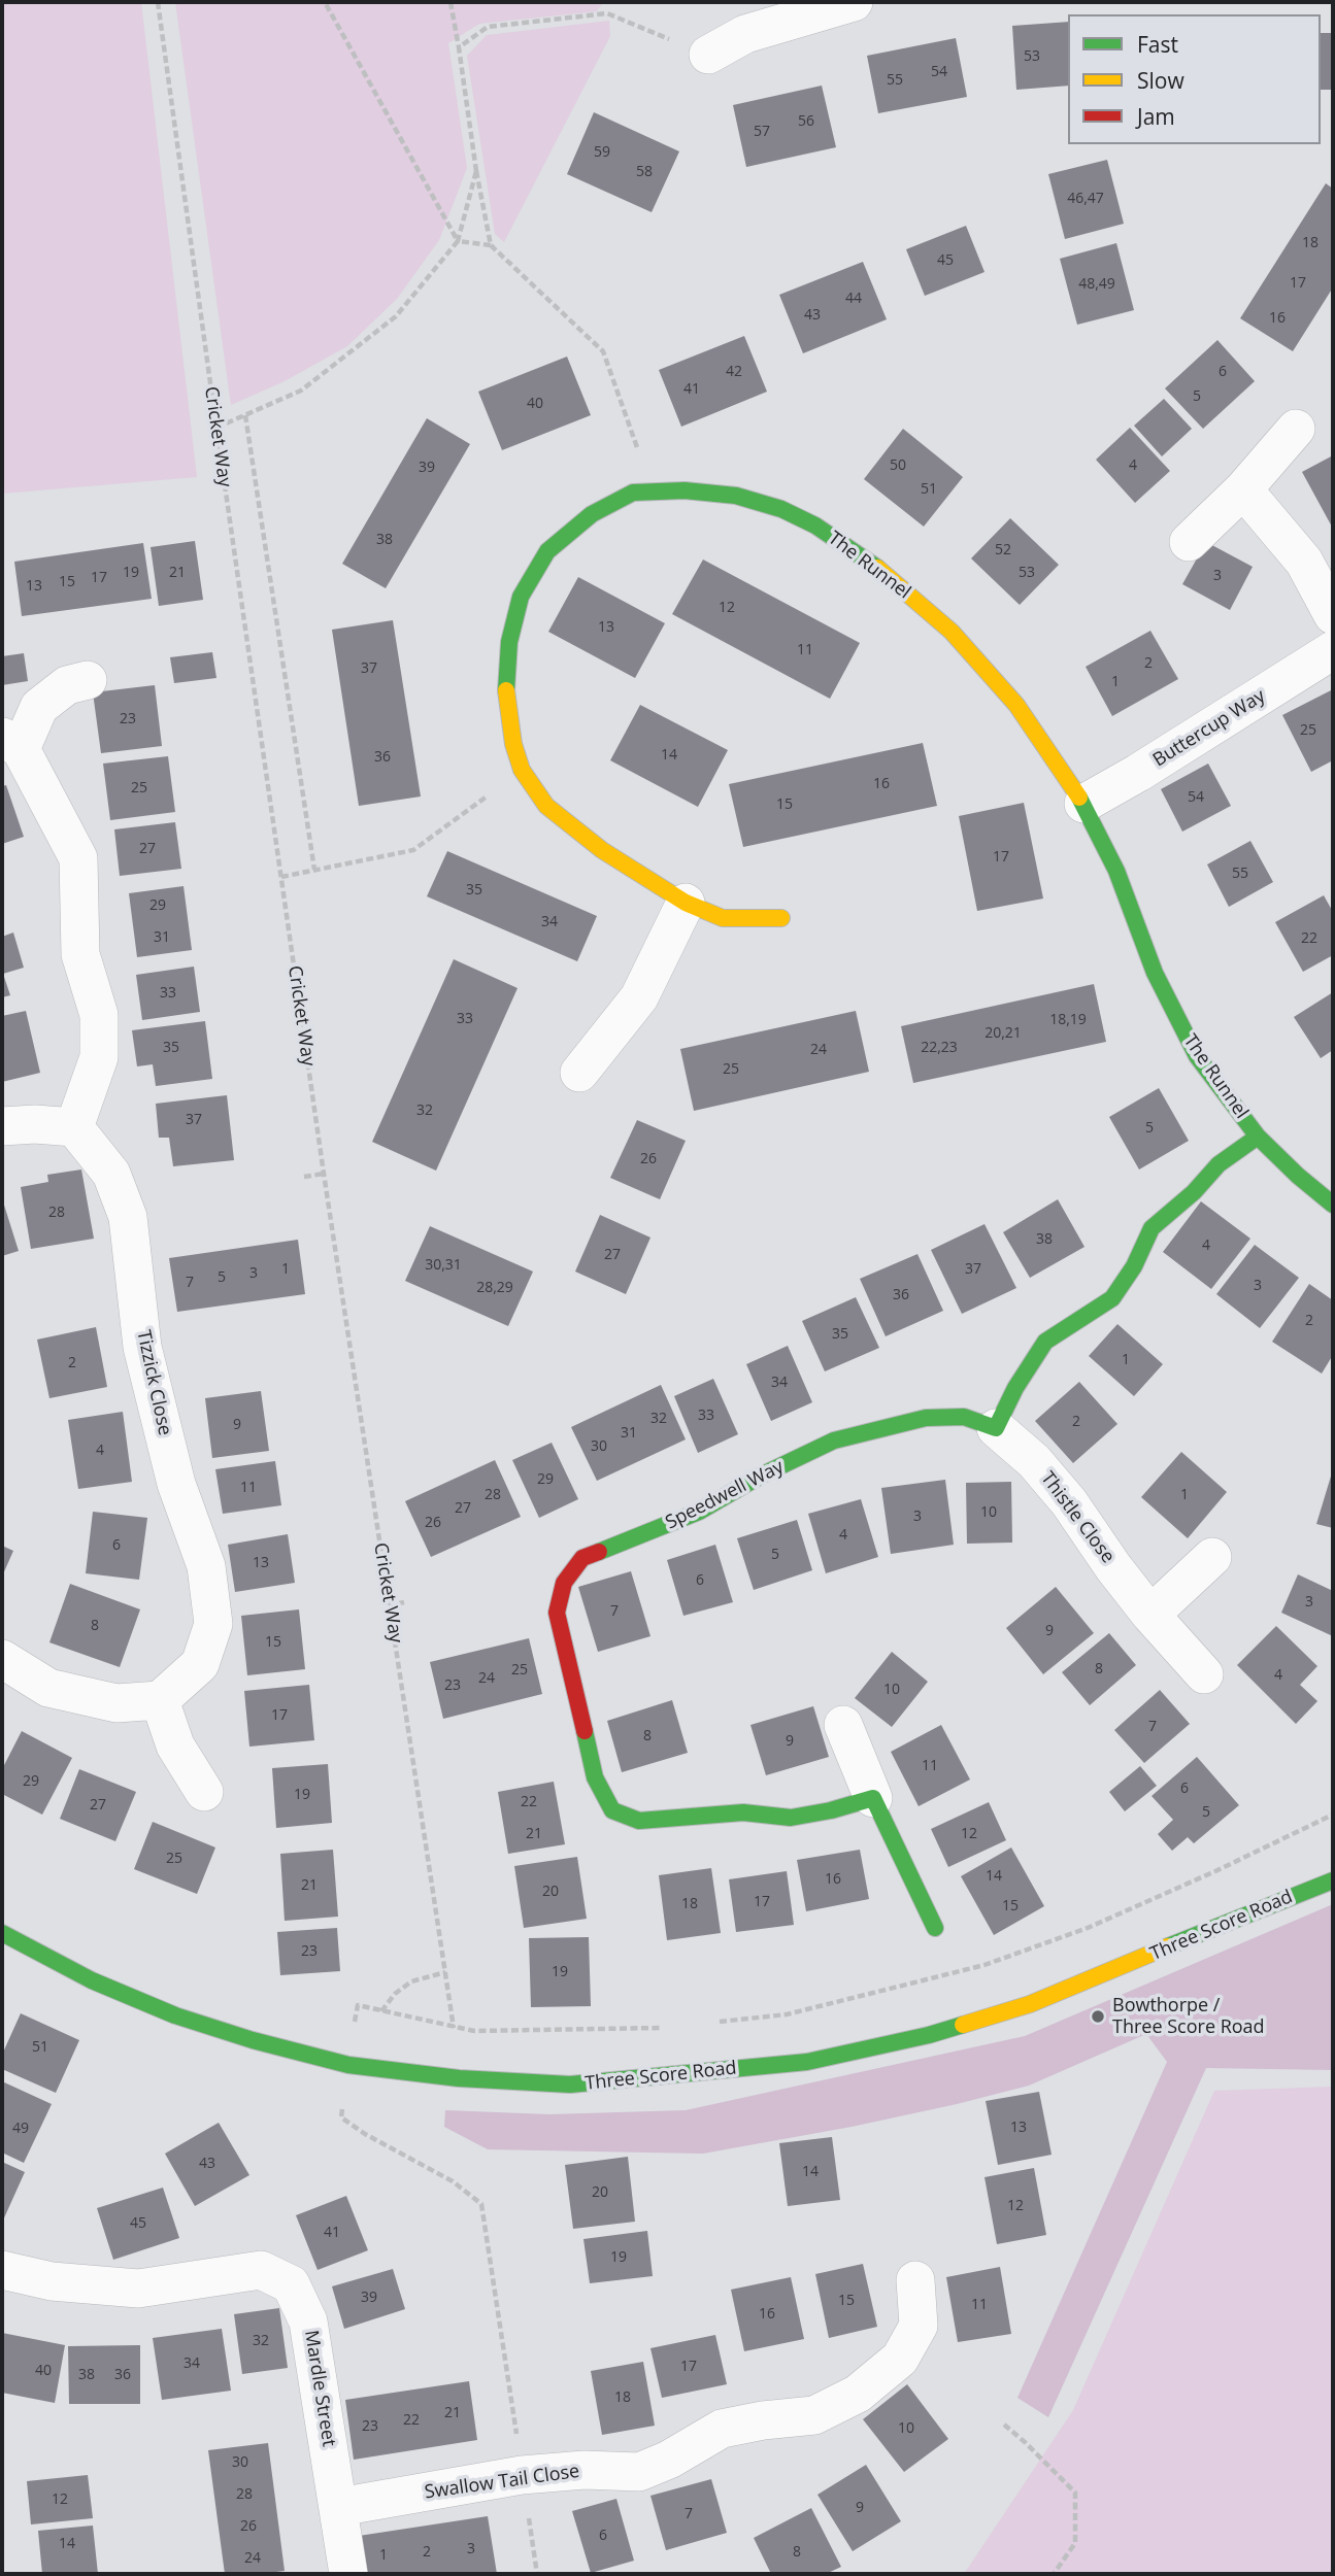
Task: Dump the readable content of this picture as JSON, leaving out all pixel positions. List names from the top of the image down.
{
  "streets": {
    "street": [
      "The Runnel",
      "Buttercup Way",
      "Tizzick Close",
      "Speedwell Way",
      "Thistle Close",
      "Three Score Road",
      "Mardle Street",
      "Swallow Tail Close"
    ],
    "path": ["Cricket Way"]
  },
  "crossings": [
    ["The Runnel", "Buttercup Way"],
    ["Speedwell Way", "Thistle Close"],
    ["Mardle Street", "Swallow Tail Close"]
  ],
  "places": ["Bowthorpe / Three Score Road"],
  "house_numbers": [
    "53",
    "54",
    "55",
    "56",
    "57",
    "59",
    "58",
    "46,47",
    "18",
    "45",
    "17",
    "48,49",
    "44",
    "43",
    "16",
    "42",
    "6",
    "41",
    "5",
    "40",
    "50",
    "4",
    "39",
    "51",
    "38",
    "52",
    "19",
    "21",
    "53",
    "3",
    "17",
    "15",
    "13",
    "12",
    "13",
    "11",
    "2",
    "37",
    "1",
    "23",
    "25",
    "14",
    "36",
    "16",
    "25",
    "54",
    "15",
    "27",
    "17",
    "55",
    "35",
    "29",
    "34",
    "31",
    "22",
    "33",
    "33",
    "18,19",
    "20,21",
    "35",
    "22,23",
    "24",
    "25",
    "32",
    "37",
    "5",
    "26",
    "28",
    "38",
    "4",
    "27",
    "30,31",
    "1",
    "37",
    "3",
    "5",
    "7",
    "3",
    "28,29",
    "36",
    "2",
    "35",
    "1",
    "2",
    "34",
    "33",
    "32",
    "2",
    "9",
    "31",
    "30",
    "4",
    "29",
    "11",
    "28",
    "1",
    "27",
    "10",
    "3",
    "26",
    "4",
    "6",
    "5",
    "13",
    "6",
    "3",
    "7",
    "8",
    "9",
    "15",
    "8",
    "25",
    "4",
    "24",
    "23",
    "10",
    "17",
    "7",
    "8",
    "9",
    "11",
    "29",
    "6",
    "19",
    "22",
    "27",
    "5",
    "21",
    "12",
    "25",
    "14",
    "16",
    "21",
    "20",
    "17",
    "18",
    "15",
    "23",
    "19",
    "51",
    "13",
    "49",
    "43",
    "14",
    "20",
    "12",
    "45",
    "41",
    "19",
    "39",
    "15",
    "11",
    "16",
    "32",
    "34",
    "17",
    "40",
    "38",
    "36",
    "18",
    "21",
    "22",
    "23",
    "10",
    "30",
    "28",
    "12",
    "9",
    "7",
    "26",
    "6",
    "14",
    "3",
    "2",
    "8",
    "1",
    "24"
  ],
  "legend": ["Fast", "Slow", "Jam"]
}
